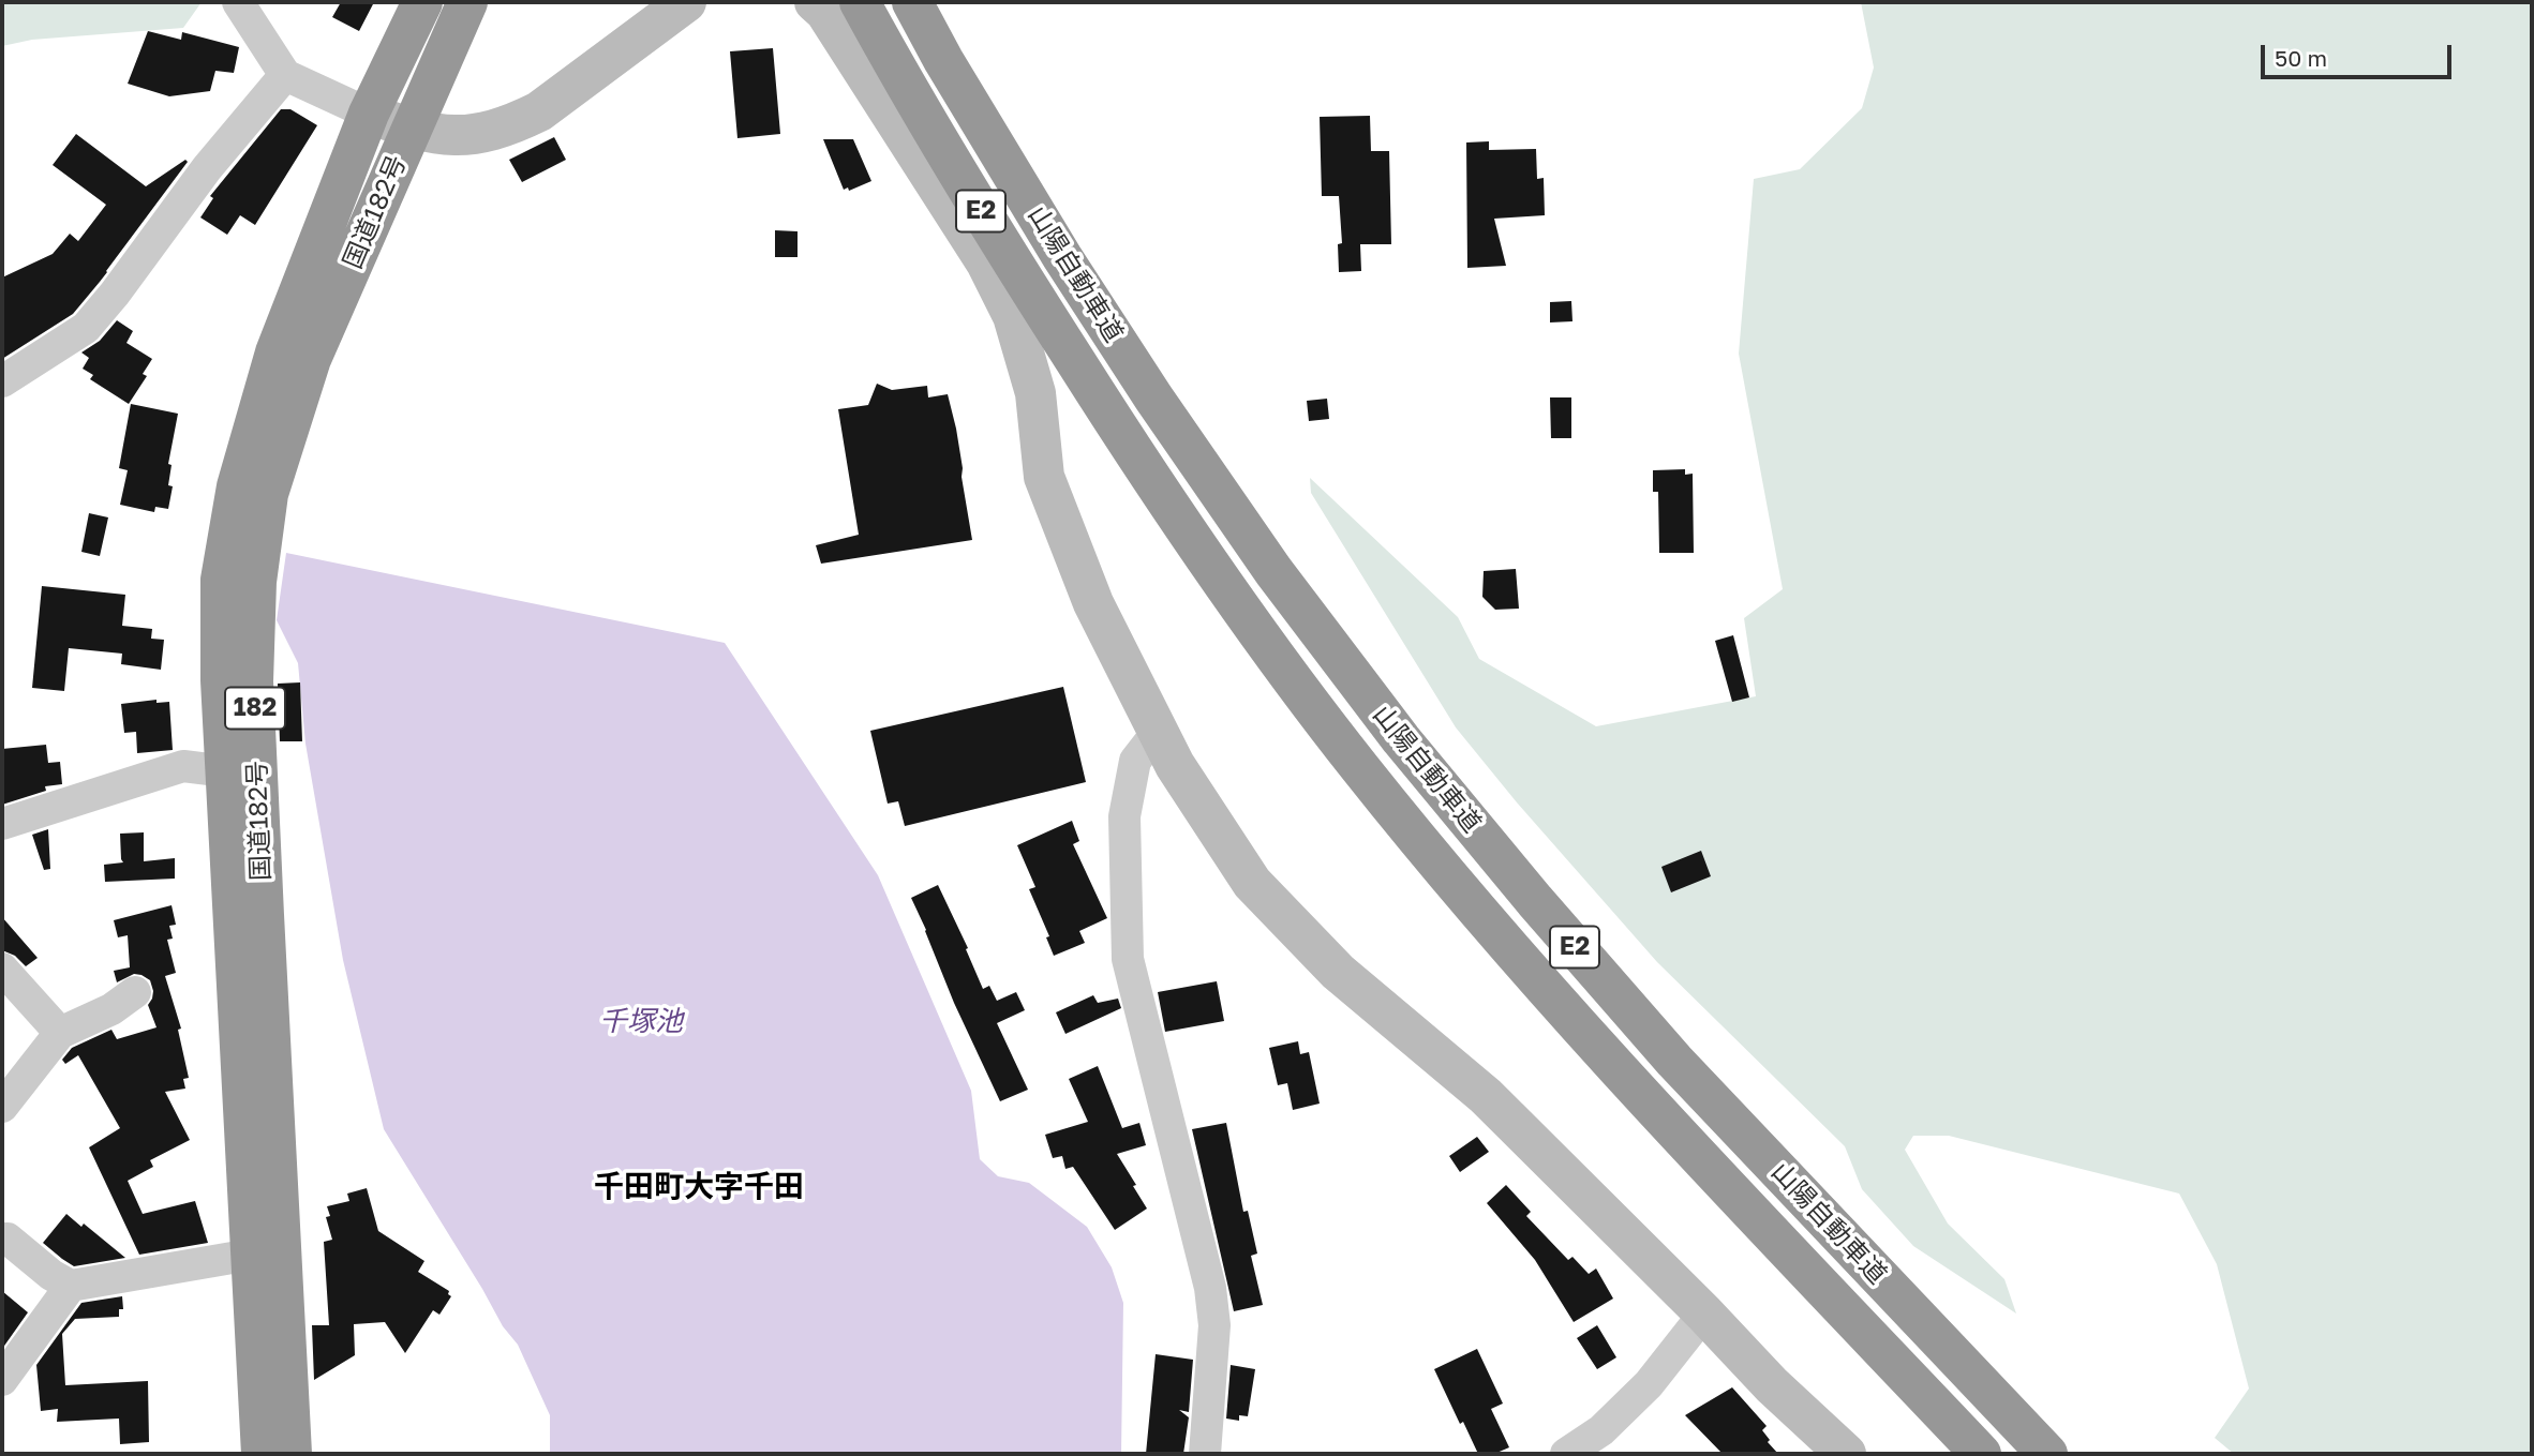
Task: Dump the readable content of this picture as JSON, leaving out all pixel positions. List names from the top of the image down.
{
  "streets": {
    "highway": [
      "E2",
      "国道182号",
      "山陽自動車道",
      "182"
    ]
  },
  "districts": ["千田町大字千田"],
  "water": ["千塚池"],
  "scale_bar": "50 m"
}
